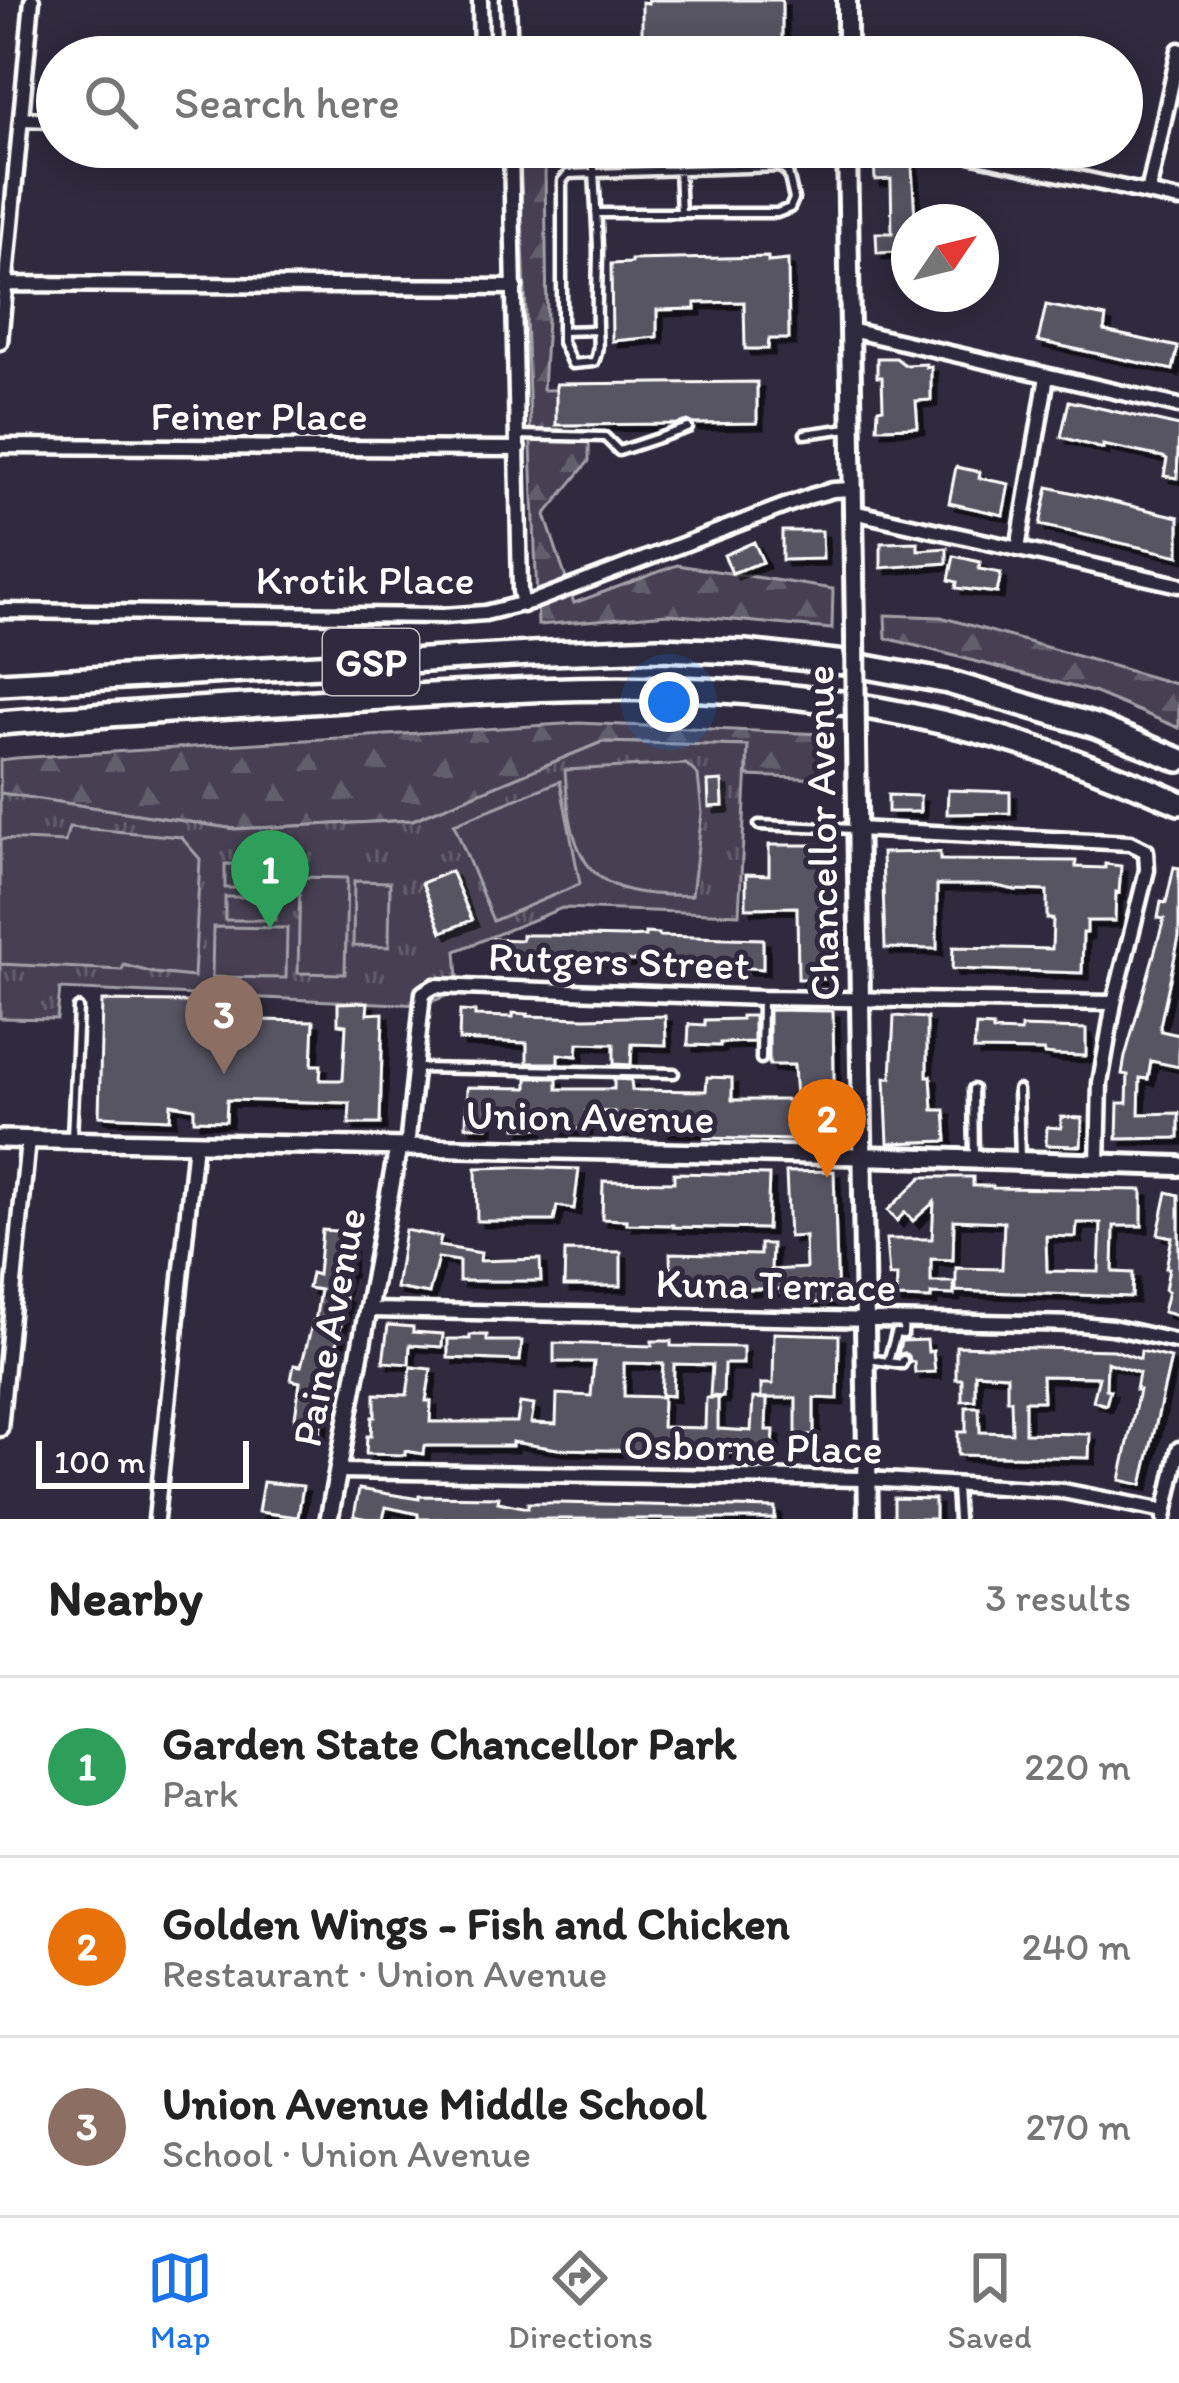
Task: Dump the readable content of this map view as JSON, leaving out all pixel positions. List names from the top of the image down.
{
  "streets": {
    "highway": ["GSP"],
    "main road": ["Chancellor Avenue", "Union Avenue"],
    "street": [
      "Feiner Place",
      "Krotik Place",
      "Rutgers Street",
      "Kuna Terrace",
      "Paine Avenue",
      "Osborne Place"
    ]
  },
  "crossings": [
    ["Krotik Place", "Chancellor Avenue"],
    ["Chancellor Avenue", "Rutgers Street"],
    ["Chancellor Avenue", "Union Avenue"],
    ["Chancellor Avenue", "Kuna Terrace"],
    ["Chancellor Avenue", "Osborne Place"],
    ["Rutgers Street", "Union Avenue"],
    ["Rutgers Street", "Paine Avenue"],
    ["Union Avenue", "Paine Avenue"],
    ["Kuna Terrace", "Paine Avenue"],
    ["Paine Avenue", "Osborne Place"]
  ],
  "scale_bar": "100 m",
  "north": "top right",
  "page": {
    "search": "Search here",
    "pins": ["1", "3", "2"],
    "scale": "100 m",
    "heading": ["Nearby", "3 results"],
    "list": [
      {
        "mark": "1",
        "name": "Garden State Chancellor Park",
        "note": "Park",
        "value": "220 m"
      },
      {
        "mark": "2",
        "name": "Golden Wings - Fish and Chicken",
        "note": "Restaurant · Union Avenue",
        "value": "240 m"
      },
      {
        "mark": "3",
        "name": "Union Avenue Middle School",
        "note": "School · Union Avenue",
        "value": "270 m"
      }
    ],
    "nav": ["Map", "Directions", "Saved"]
  }
}
